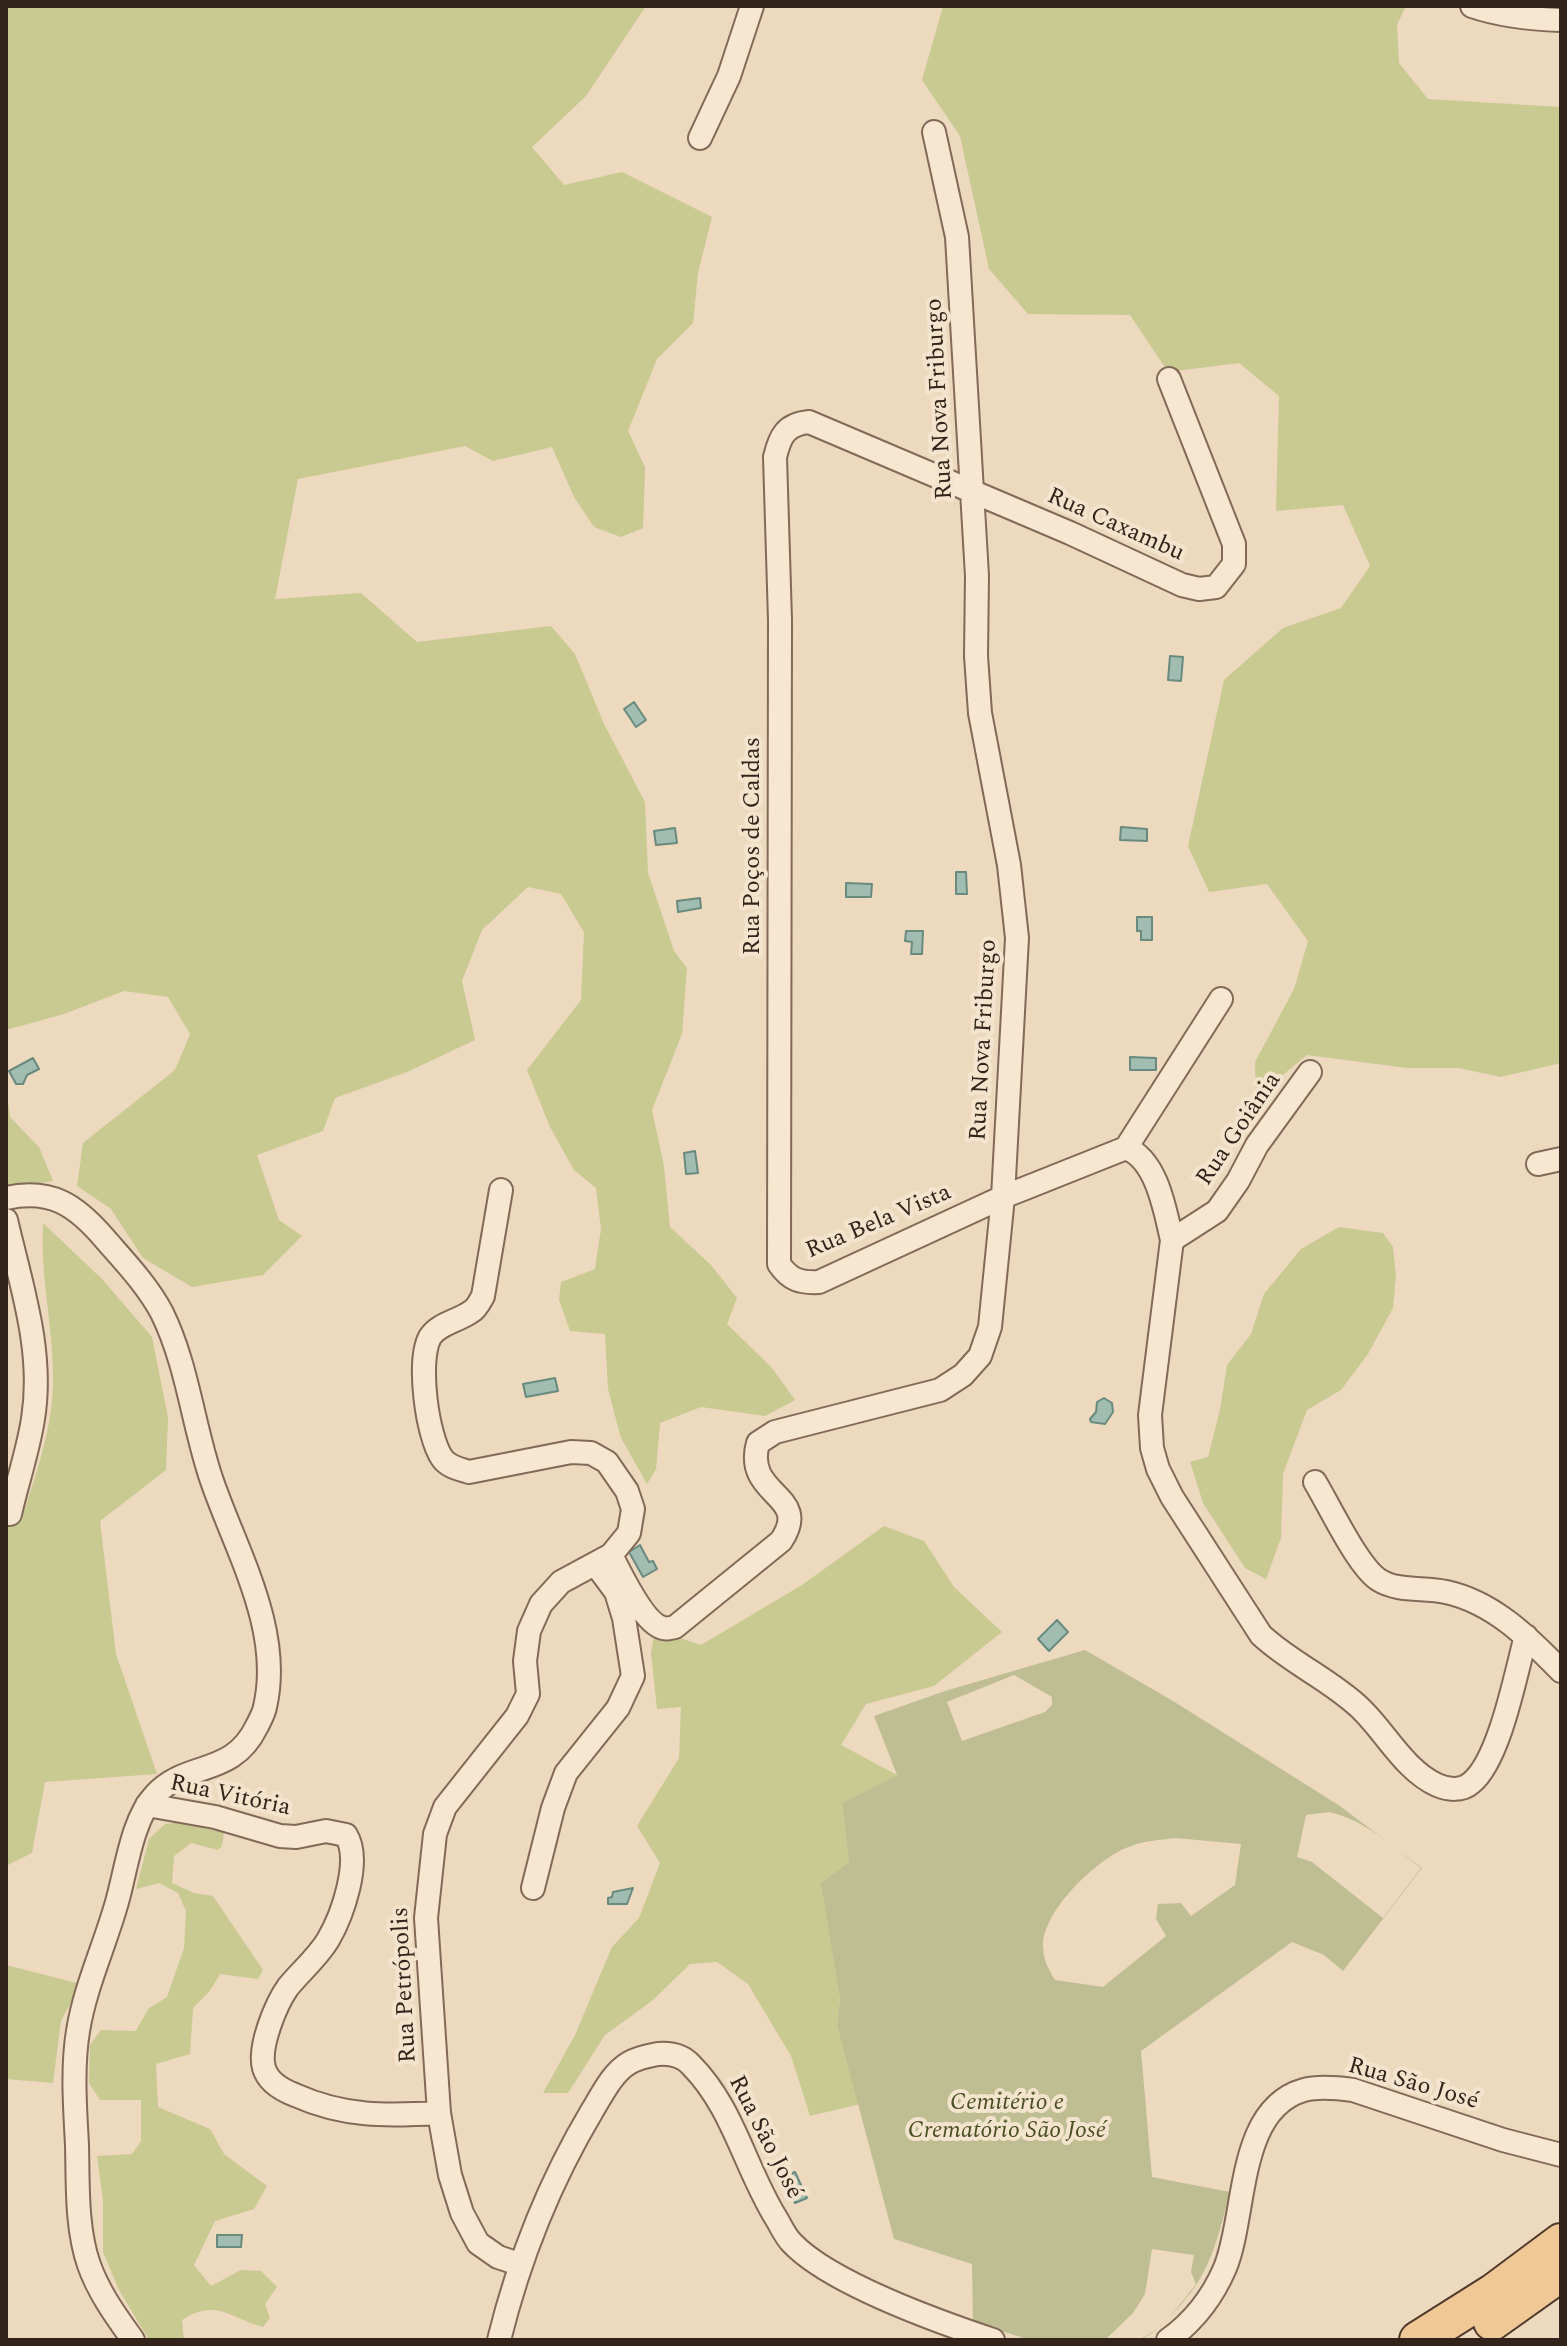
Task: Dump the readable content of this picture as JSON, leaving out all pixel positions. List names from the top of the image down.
{
  "streets": {
    "street": [
      "Rua Nova Friburgo",
      "Rua Caxambu",
      "Rua Poços de Caldas",
      "Rua Goiânia",
      "Rua Bela Vista",
      "Rua Vitória",
      "Rua Petrópolis",
      "Rua São José"
    ]
  },
  "crossings": [
    ["Rua Nova Friburgo", "Rua Caxambu"],
    ["Rua Nova Friburgo", "Rua Bela Vista"],
    ["Rua Nova Friburgo", "Rua Petrópolis"],
    ["Rua Caxambu", "Rua Poços de Caldas"],
    ["Rua Poços de Caldas", "Rua Bela Vista"],
    ["Rua Vitória", "Rua Petrópolis"],
    ["Rua Petrópolis", "Rua São José"]
  ],
  "parks": ["Cemitério e Crematório São José"]
}
